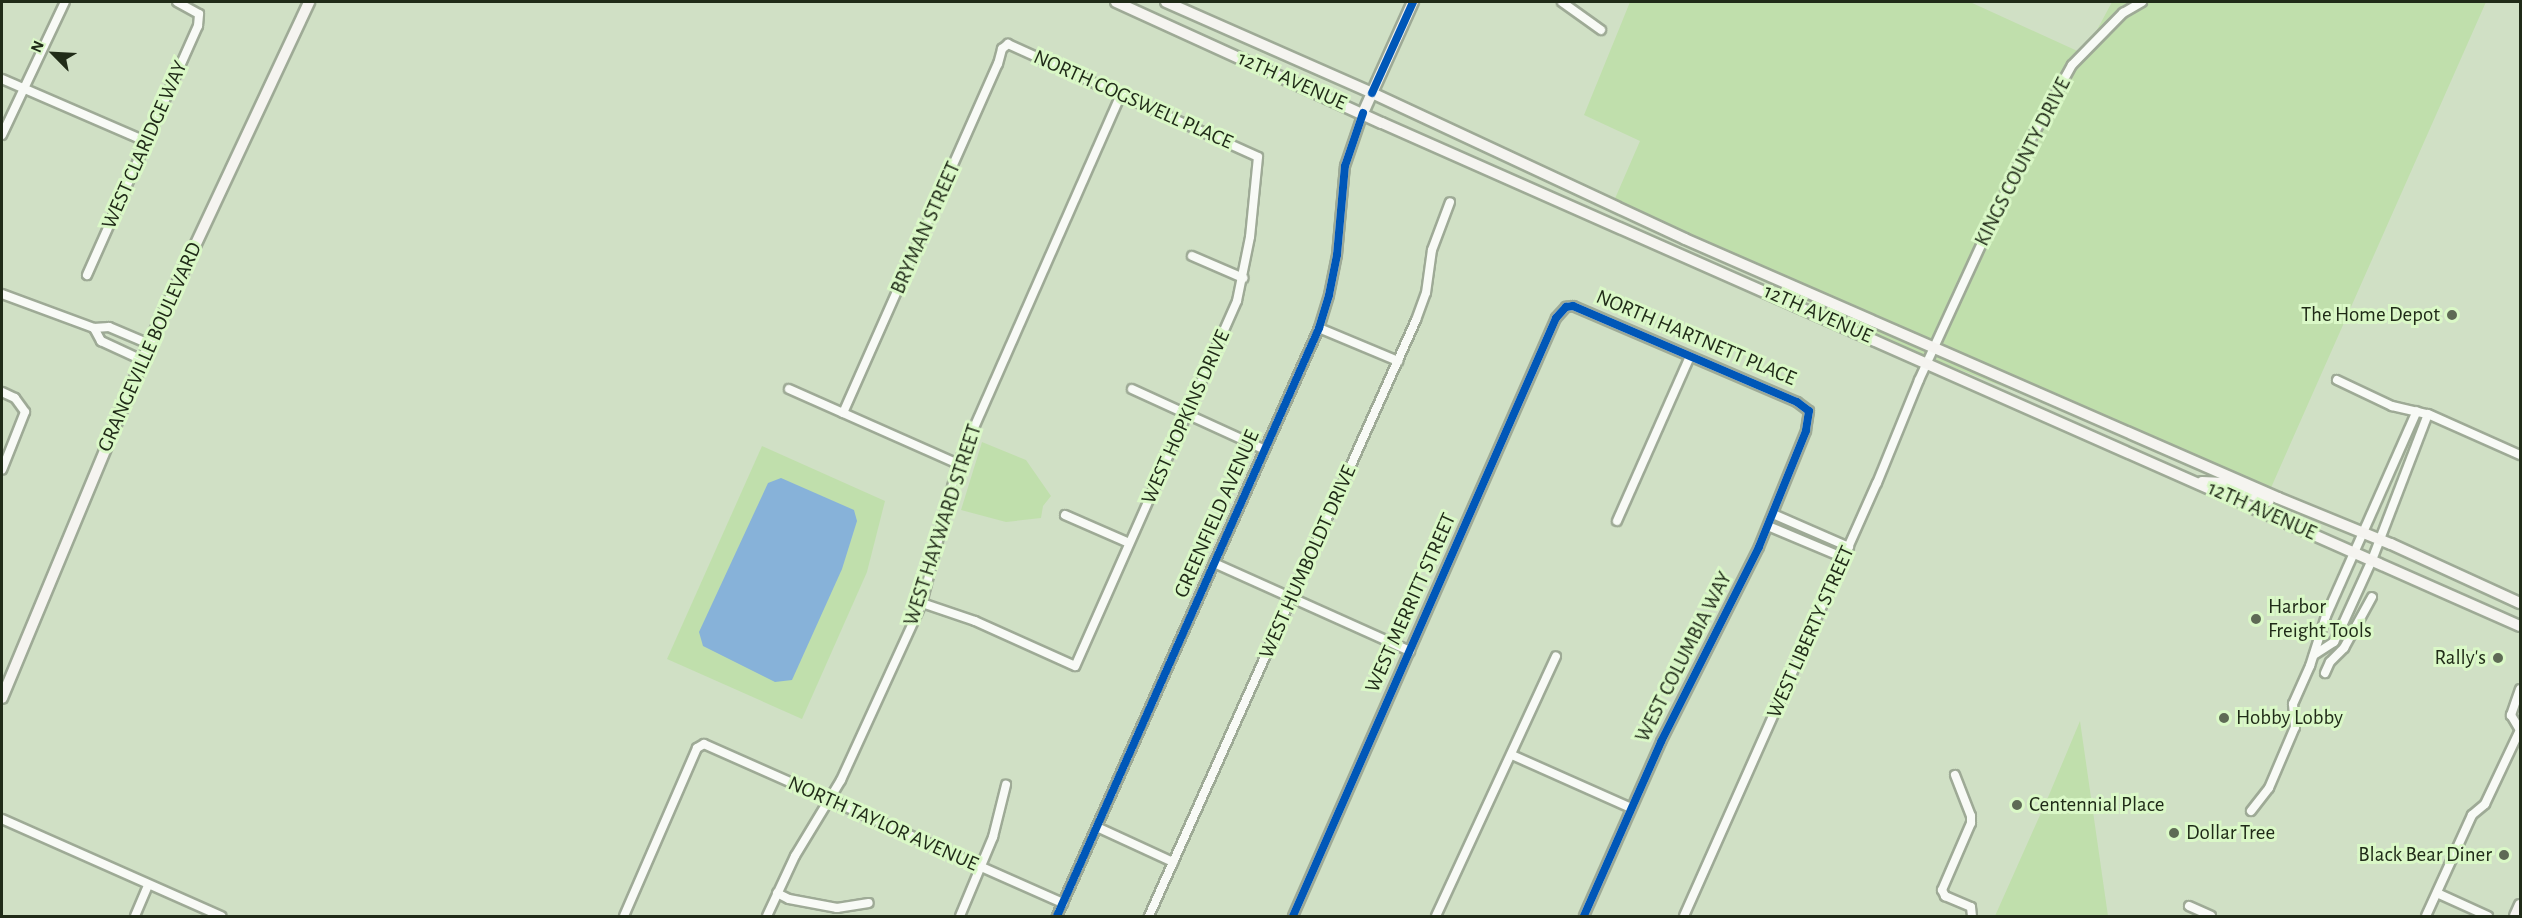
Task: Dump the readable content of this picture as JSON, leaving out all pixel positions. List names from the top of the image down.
{
  "streets": {
    "main road": ["12TH AVENUE", "GRANGEVILLE BOULEVARD", "GREENFIELD AVENUE"],
    "street": [
      "NORTH COGSWELL PLACE",
      "WEST CLARIDGE WAY",
      "KINGS COUNTY DRIVE",
      "BRYMAN STREET",
      "NORTH HARTNETT PLACE",
      "WEST HOPKINS DRIVE",
      "WEST HAYWARD STREET",
      "WEST HUMBOLDT DRIVE",
      "WEST MERRITT STREET",
      "WEST LIBERTY STREET",
      "WEST COLUMBIA WAY",
      "NORTH TAYLOR AVENUE"
    ]
  },
  "crossings": [
    ["12TH AVENUE", "KINGS COUNTY DRIVE"],
    ["12TH AVENUE", "GREENFIELD AVENUE"],
    ["12TH AVENUE", "WEST LIBERTY STREET"],
    ["NORTH COGSWELL PLACE", "BRYMAN STREET"],
    ["NORTH COGSWELL PLACE", "WEST HOPKINS DRIVE"],
    ["NORTH COGSWELL PLACE", "WEST HAYWARD STREET"],
    ["KINGS COUNTY DRIVE", "WEST LIBERTY STREET"],
    ["NORTH HARTNETT PLACE", "WEST MERRITT STREET"],
    ["NORTH HARTNETT PLACE", "WEST COLUMBIA WAY"],
    ["WEST HOPKINS DRIVE", "WEST HAYWARD STREET"],
    ["GREENFIELD AVENUE", "NORTH TAYLOR AVENUE"],
    ["WEST HAYWARD STREET", "NORTH TAYLOR AVENUE"]
  ],
  "places": [
    "The Home Depot",
    "Harbor Freight Tools",
    "Rally's",
    "Hobby Lobby",
    "Centennial Place",
    "Dollar Tree",
    "Black Bear Diner"
  ],
  "north": "top left"
}
